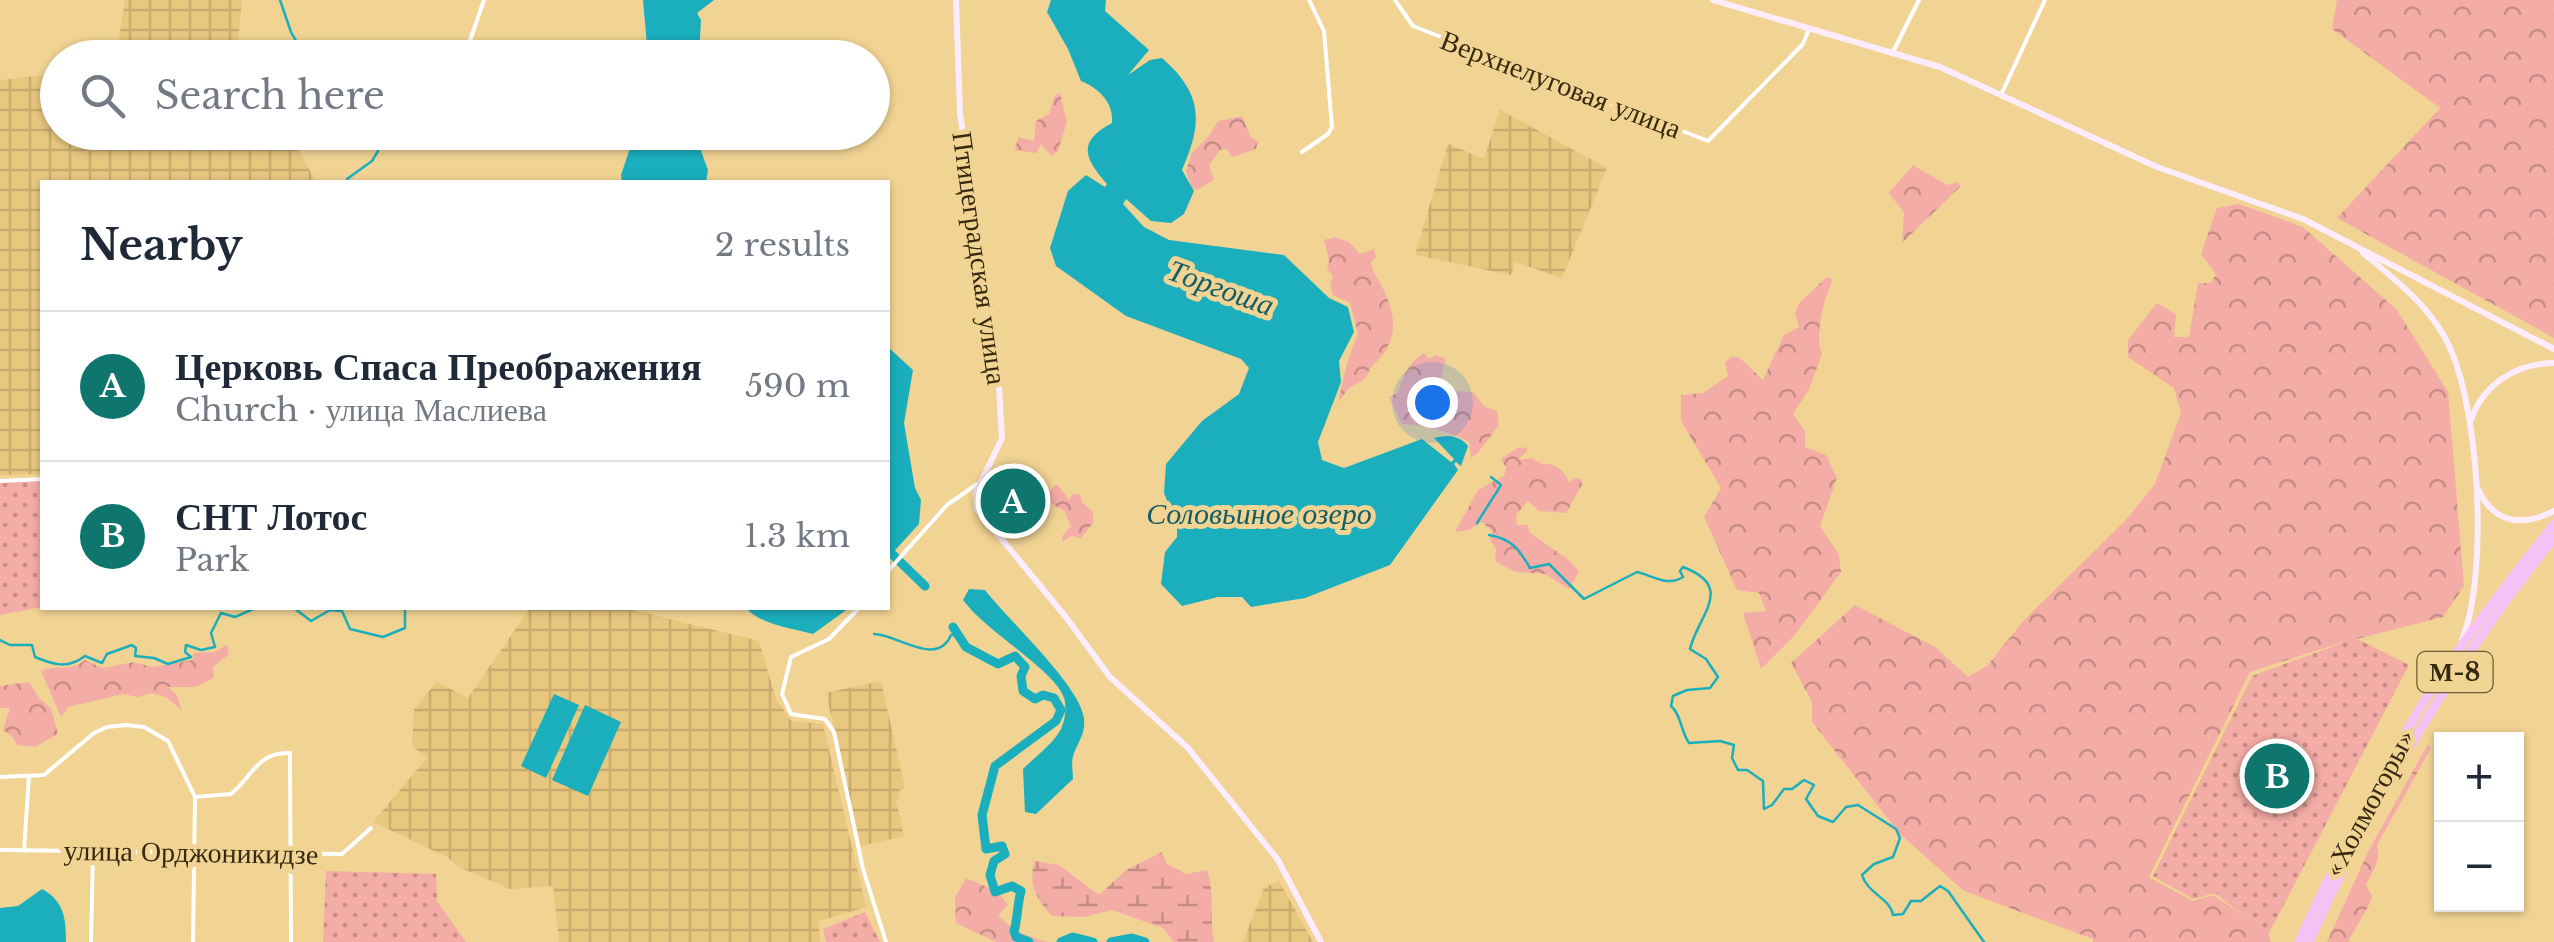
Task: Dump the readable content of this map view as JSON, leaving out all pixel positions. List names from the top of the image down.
{
  "streets": {
    "highway": ["М-8", "«Холмогоры»"],
    "main road": ["Птицеградская улица"],
    "street": ["Верхнелуговая улица", "улица Орджоникидзе"]
  },
  "water": ["Торгоша", "Соловьиное озеро"],
  "page": {
    "search": "Search here",
    "heading": ["Nearby", "2 results"],
    "list": [
      {
        "mark": "A",
        "name": "Церковь Спаса Преображения",
        "note": "Church · улица Маслиева",
        "value": "590 m"
      },
      {
        "mark": "B",
        "name": "СНТ Лотос",
        "note": "Park",
        "value": "1.3 km"
      }
    ],
    "pins": ["A", "B"],
    "map_buttons": ["+", "−"]
  }
}
